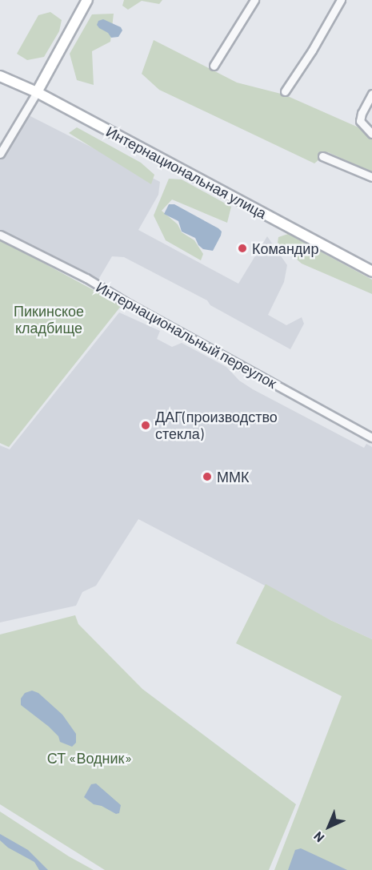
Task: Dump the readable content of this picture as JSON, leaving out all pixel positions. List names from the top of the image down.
{
  "streets": {
    "main road": ["Интернациональная улица"],
    "street": ["Интернациональный переулок"]
  },
  "parks": ["Пикинское кладбище", "СТ «Водник»"],
  "places": ["Командир", "ДАГ(производство стекла)", "ММК"],
  "north": "bottom left"
}
